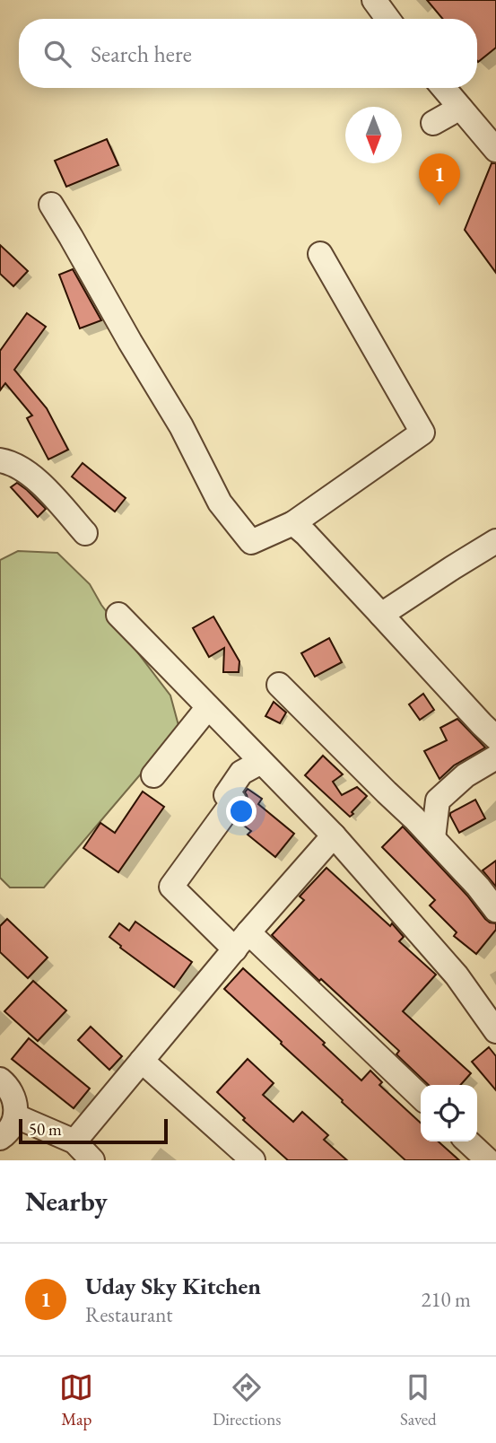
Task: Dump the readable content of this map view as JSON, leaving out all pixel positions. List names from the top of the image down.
{
  "scale_bar": "50 m",
  "north": "bottom",
  "page": {
    "search": "Search here",
    "pins": "1",
    "scale": "50 m",
    "heading": "Nearby",
    "list": [
      {
        "mark": "1",
        "name": "Uday Sky Kitchen",
        "note": "Restaurant",
        "value": "210 m"
      }
    ],
    "nav": ["Map", "Directions", "Saved"]
  }
}
